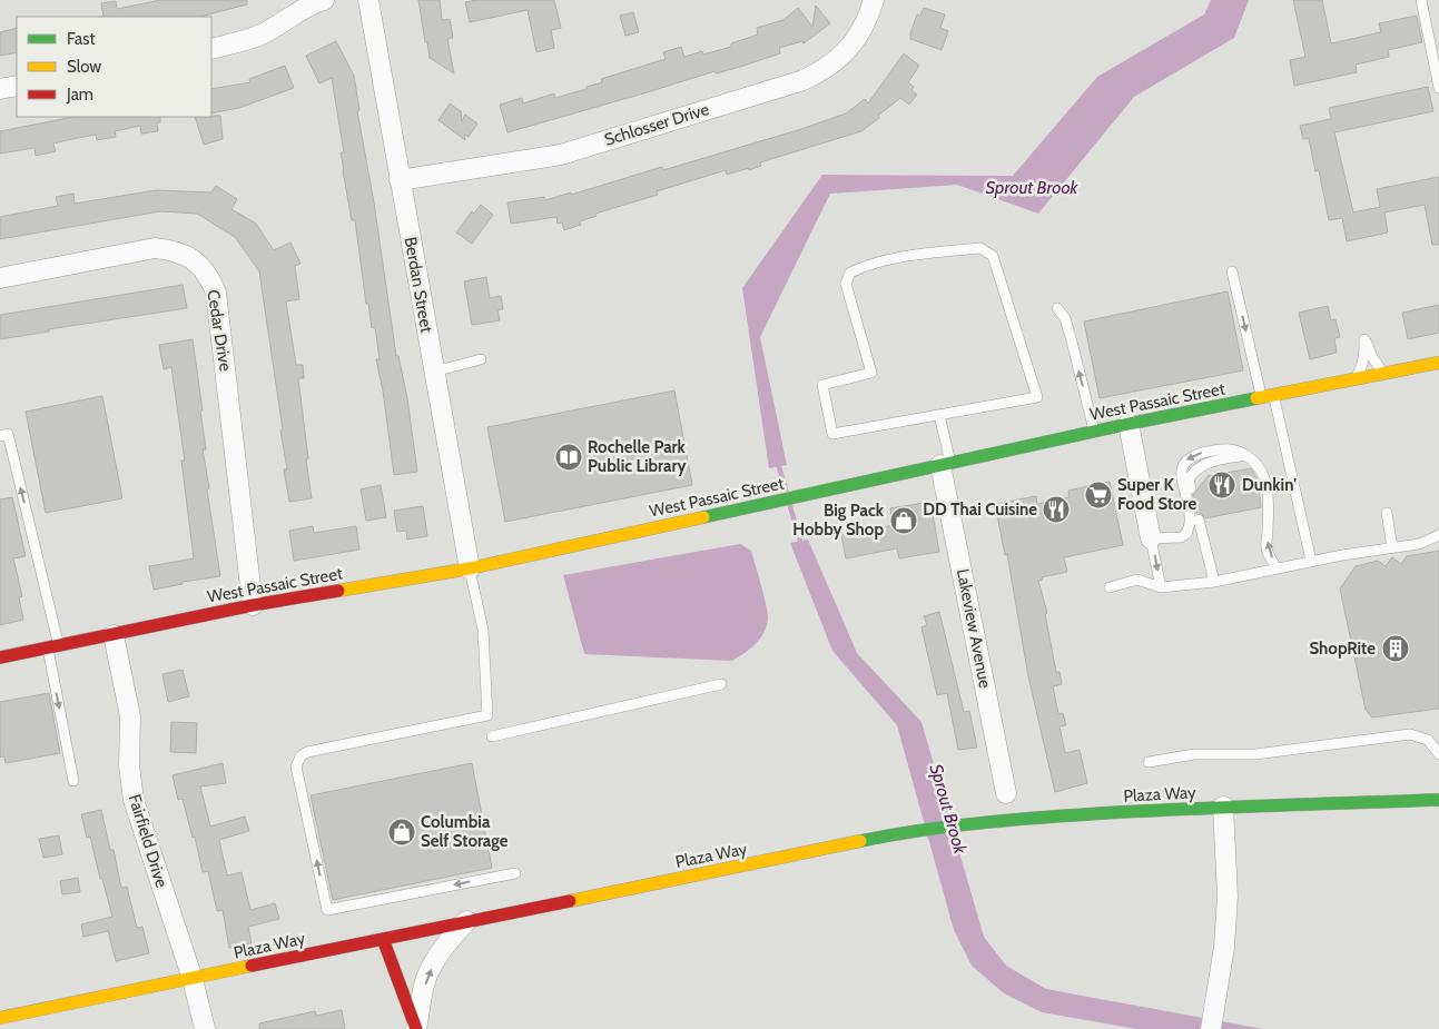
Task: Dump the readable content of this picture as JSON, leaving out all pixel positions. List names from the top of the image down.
{
  "streets": {
    "street": [
      "Schlosser Drive",
      "Berdan Street",
      "Cedar Drive",
      "West Passaic Street",
      "Lakeview Avenue",
      "Plaza Way",
      "Fairfield Drive"
    ]
  },
  "crossings": [
    ["Schlosser Drive", "Berdan Street"],
    ["Berdan Street", "West Passaic Street"],
    ["Cedar Drive", "West Passaic Street"],
    ["West Passaic Street", "Lakeview Avenue"],
    ["West Passaic Street", "Fairfield Drive"],
    ["Plaza Way", "Fairfield Drive"]
  ],
  "water": ["Sprout Brook"],
  "places": {
    "library": ["Rochelle Park Public Library"],
    "restaurant": ["Dunkin'", "DD Thai Cuisine"],
    "supermarket": ["Super K Food Store"],
    "shop": ["Big Pack Hobby Shop", "Columbia Self Storage"],
    "building": ["ShopRite"]
  },
  "legend": ["Fast", "Slow", "Jam"]
}
